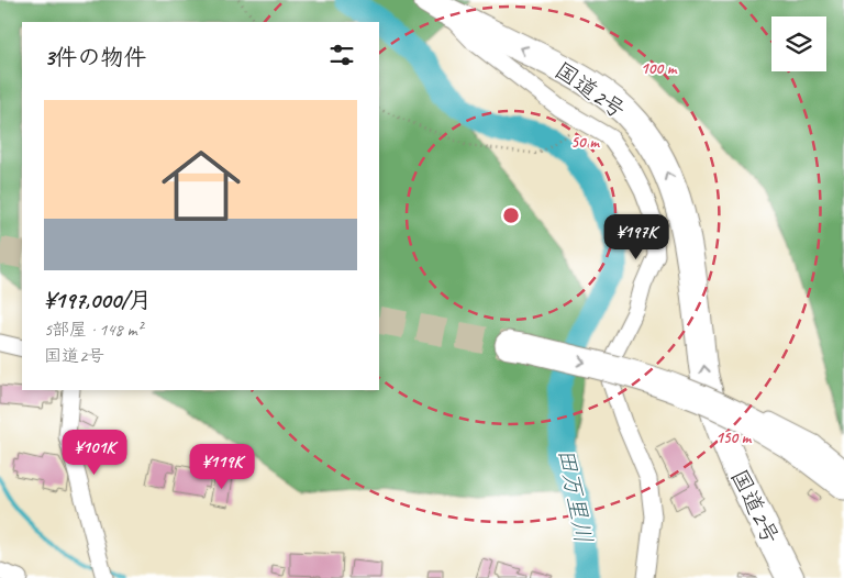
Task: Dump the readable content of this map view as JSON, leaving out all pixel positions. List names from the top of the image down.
{
  "streets": {
    "highway": ["国道2号"]
  },
  "one_way": ["国道2号"],
  "water": ["田万里川"],
  "page": {
    "heading": "3件の物件",
    "list": [
      {
        "name": "¥197,000/月",
        "note": "5部屋 · 148 m² · 国道2号"
      }
    ],
    "price": ["¥197K", "¥101K", "¥119K"]
  },
  "rings": ["100 m", "50 m", "150 m"]
}
